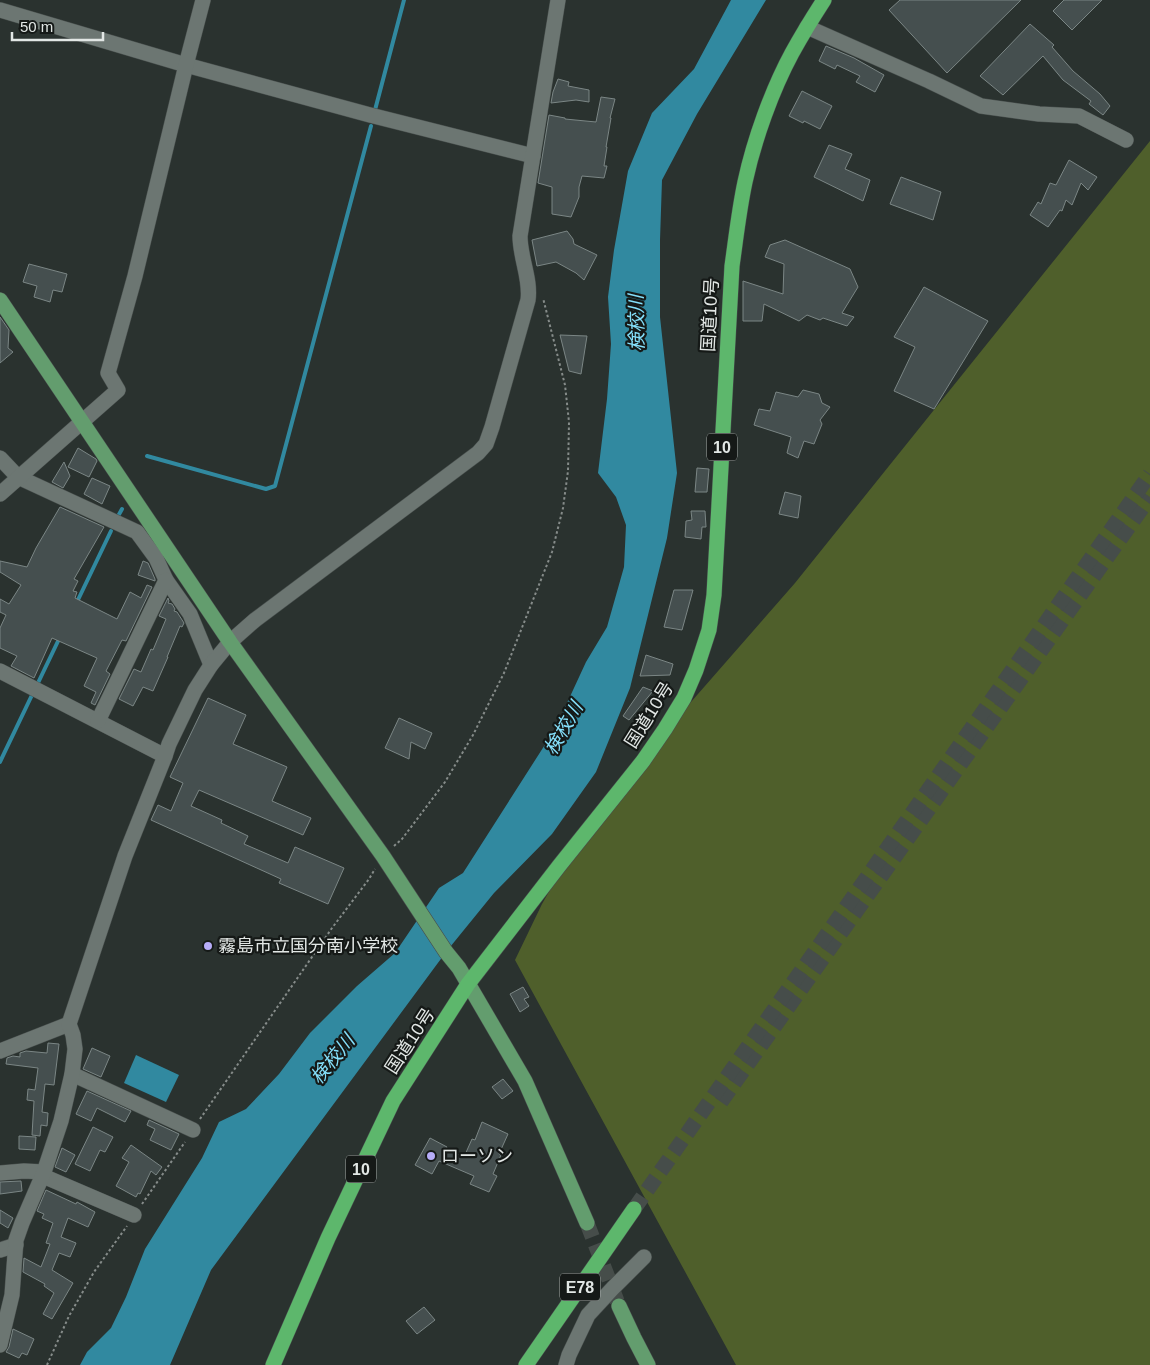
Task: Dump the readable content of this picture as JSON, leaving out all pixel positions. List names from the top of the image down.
{
  "streets": {
    "highway": ["国道10号", "10", "E78"]
  },
  "water": ["検校川"],
  "places": ["霧島市立国分南小学校", "ローソン"],
  "scale_bar": "50 m"
}
